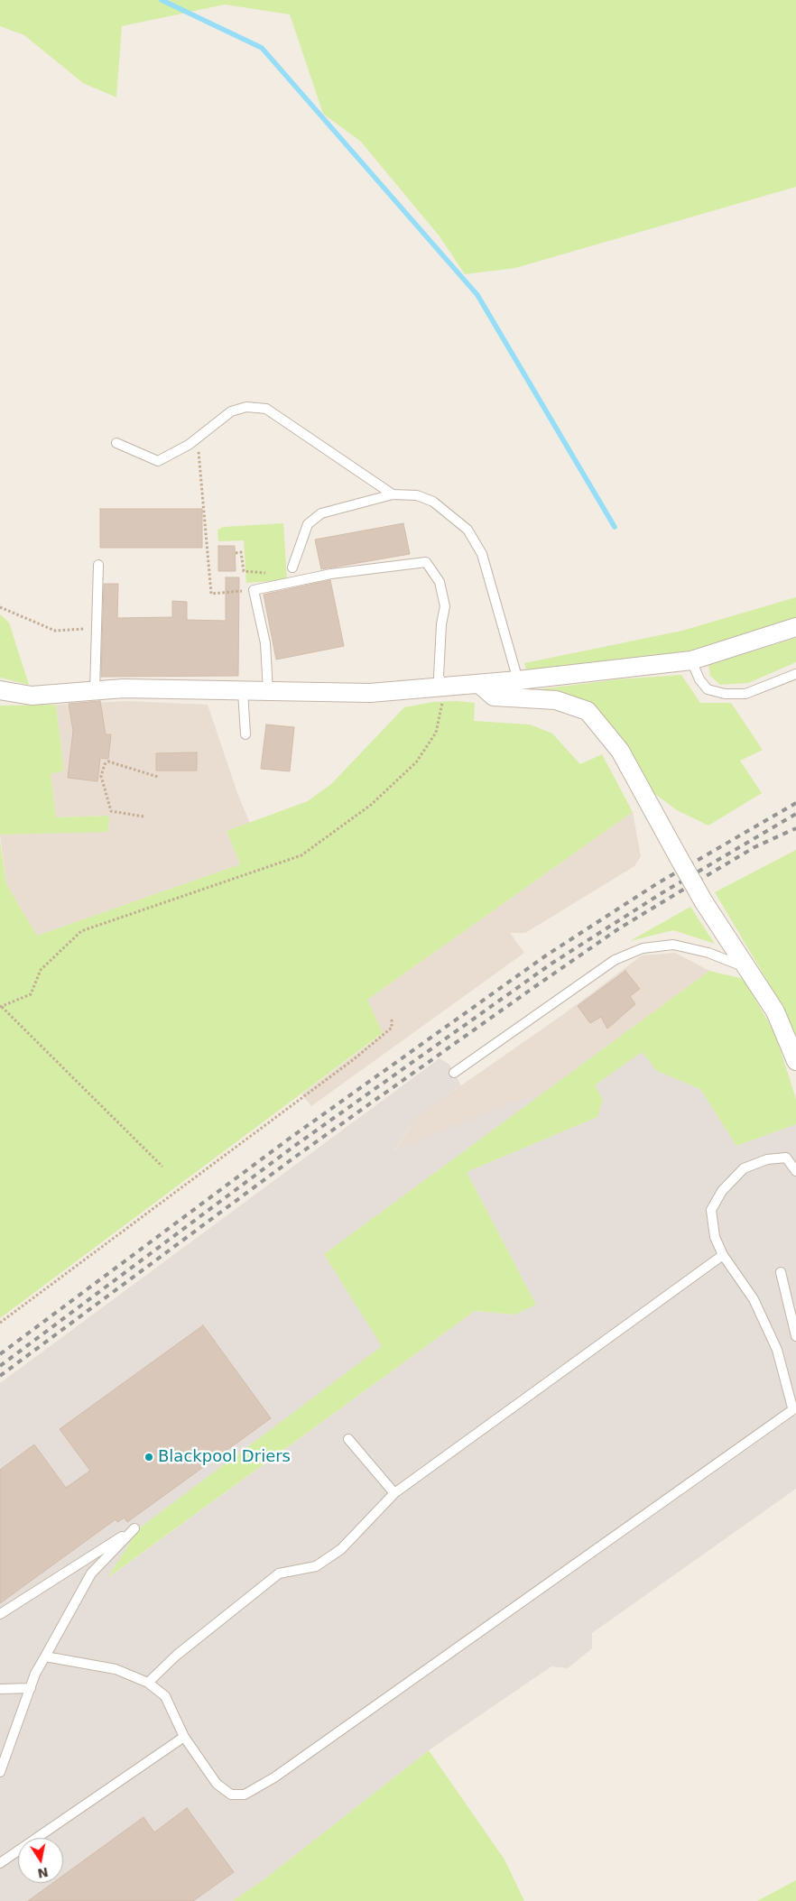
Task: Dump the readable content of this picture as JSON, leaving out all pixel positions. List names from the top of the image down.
{
  "places": ["Blackpool Driers"],
  "north": "bottom"
}
